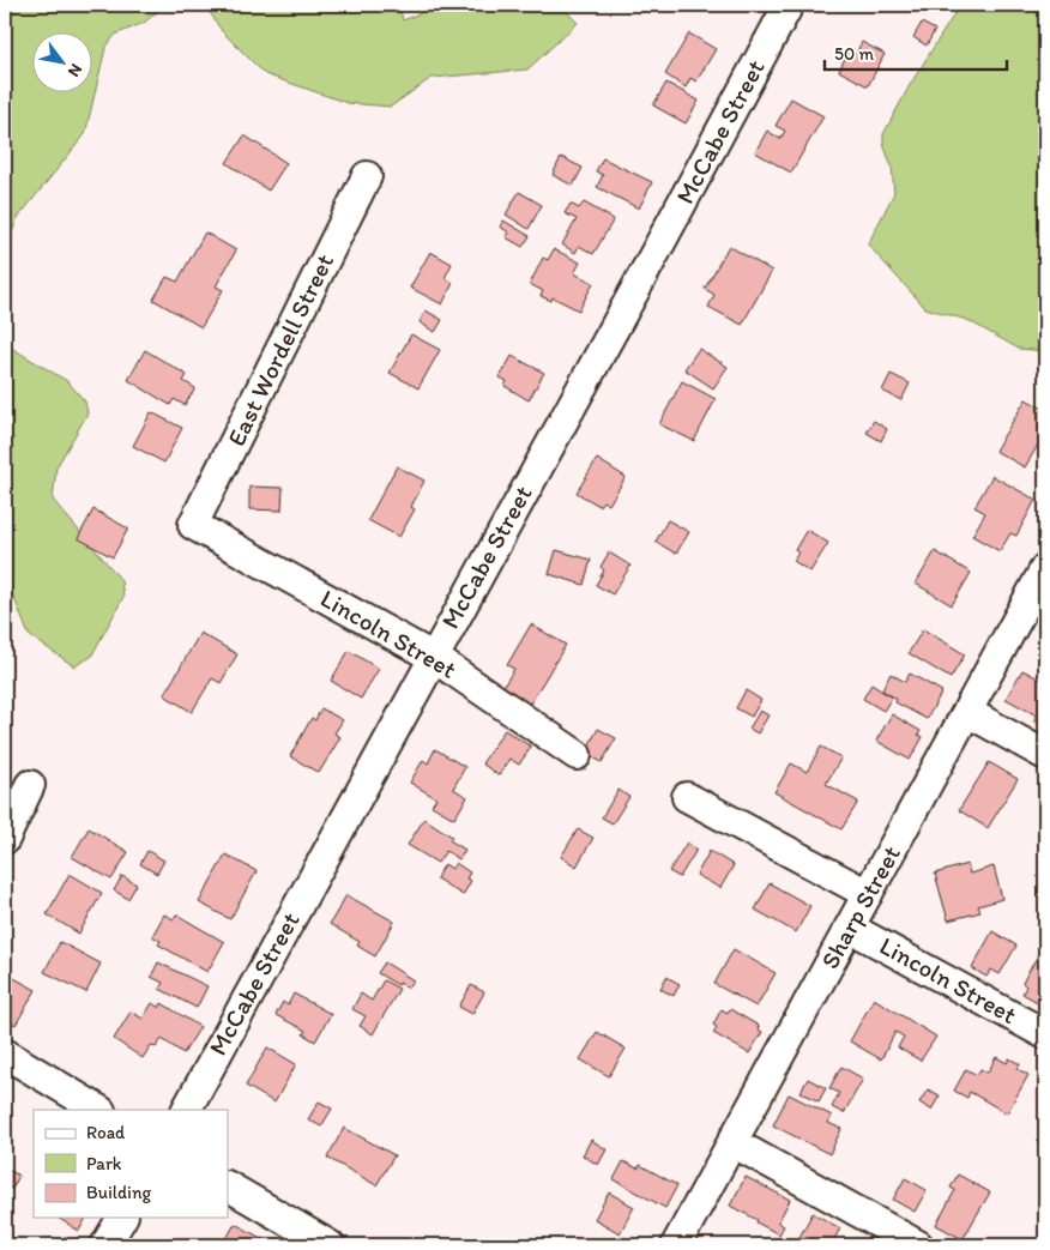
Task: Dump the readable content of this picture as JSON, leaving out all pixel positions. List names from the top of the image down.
{
  "streets": {
    "street": [
      "McCabe Street",
      "East Wordell Street",
      "Lincoln Street",
      "Sharp Street"
    ]
  },
  "crossings": [
    ["McCabe Street", "Lincoln Street"],
    ["East Wordell Street", "Lincoln Street"],
    ["Lincoln Street", "Sharp Street"]
  ],
  "legend": ["Road", "Park", "Building"],
  "scale_bar": "50 m",
  "north": "bottom right"
}
